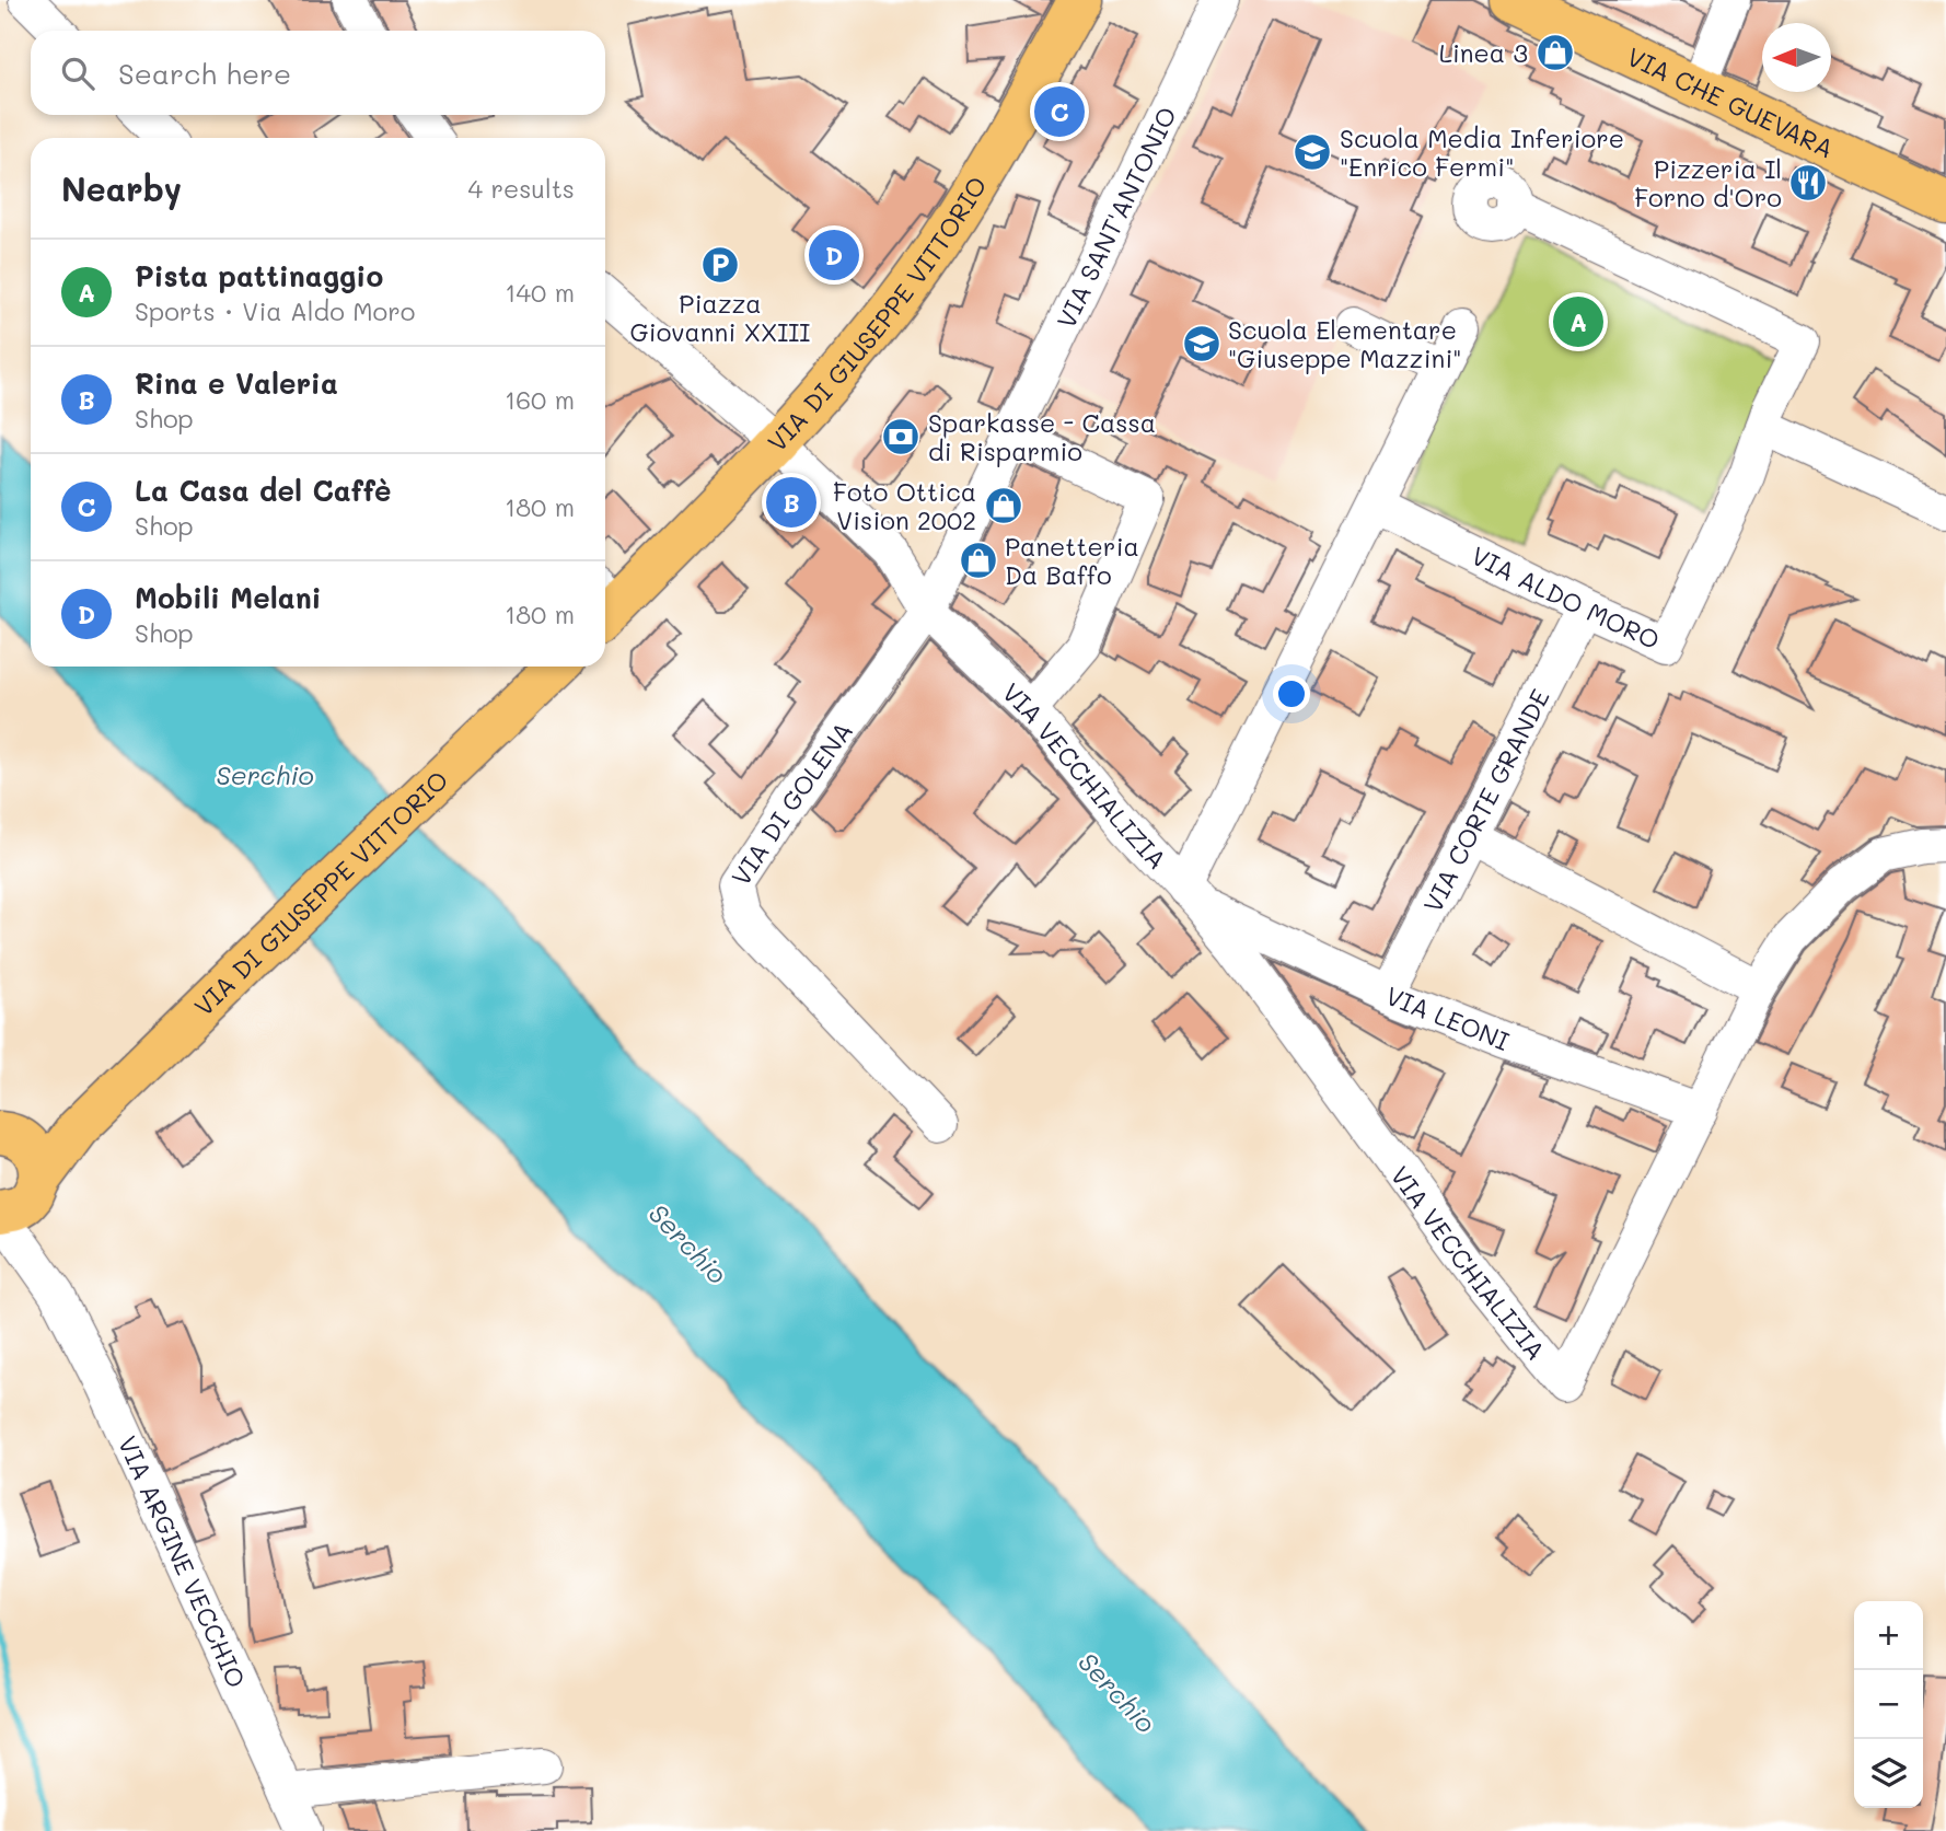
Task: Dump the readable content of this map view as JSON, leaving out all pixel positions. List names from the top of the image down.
{
  "streets": {
    "main road": ["VIA CHE GUEVARA", "VIA DI GIUSEPPE VITTORIO"],
    "street": [
      "VIA SANT'ANTONIO",
      "VIA ALDO MORO",
      "VIA VECCHIALIZIA",
      "VIA CORTE GRANDE",
      "VIA DI GOLENA",
      "VIA LEONI",
      "VIA ARGINE VECCHIO"
    ]
  },
  "crossings": [
    ["VIA SANT'ANTONIO", "VIA VECCHIALIZIA"],
    ["VIA SANT'ANTONIO", "VIA DI GOLENA"],
    ["VIA DI GIUSEPPE VITTORIO", "VIA VECCHIALIZIA"],
    ["VIA DI GIUSEPPE VITTORIO", "VIA ARGINE VECCHIO"],
    ["VIA ALDO MORO", "VIA CORTE GRANDE"],
    ["VIA VECCHIALIZIA", "VIA DI GOLENA"],
    ["VIA VECCHIALIZIA", "VIA LEONI"],
    ["VIA CORTE GRANDE", "VIA LEONI"]
  ],
  "water": ["Serchio"],
  "places": {
    "shop": ["Linea 3", "Foto Ottica Vision 2002", "Panetteria Da Baffo"],
    "school or university": ["Scuola Media Inferiore \"Enrico Fermi\"", "Scuola Elementare \"Giuseppe Mazzini\""],
    "restaurant": ["Pizzeria Il Forno d'Oro"],
    "parking": ["Piazza Giovanni XXIII"],
    "bank": ["Sparkasse - Cassa di Risparmio"]
  },
  "north": "left",
  "page": {
    "search": "Search here",
    "pins": [
      "C",
      "D",
      "A",
      "B"
    ],
    "heading": ["Nearby", "4 results"],
    "list": [
      {
        "mark": "A",
        "name": "Pista pattinaggio",
        "note": "Sports · Via Aldo Moro",
        "value": "140 m"
      },
      {
        "mark": "B",
        "name": "Rina e Valeria",
        "note": "Shop",
        "value": "160 m"
      },
      {
        "mark": "C",
        "name": "La Casa del Caffè",
        "note": "Shop",
        "value": "180 m"
      },
      {
        "mark": "D",
        "name": "Mobili Melani",
        "note": "Shop",
        "value": "180 m"
      }
    ],
    "map_buttons": ["+", "−"]
  }
}
